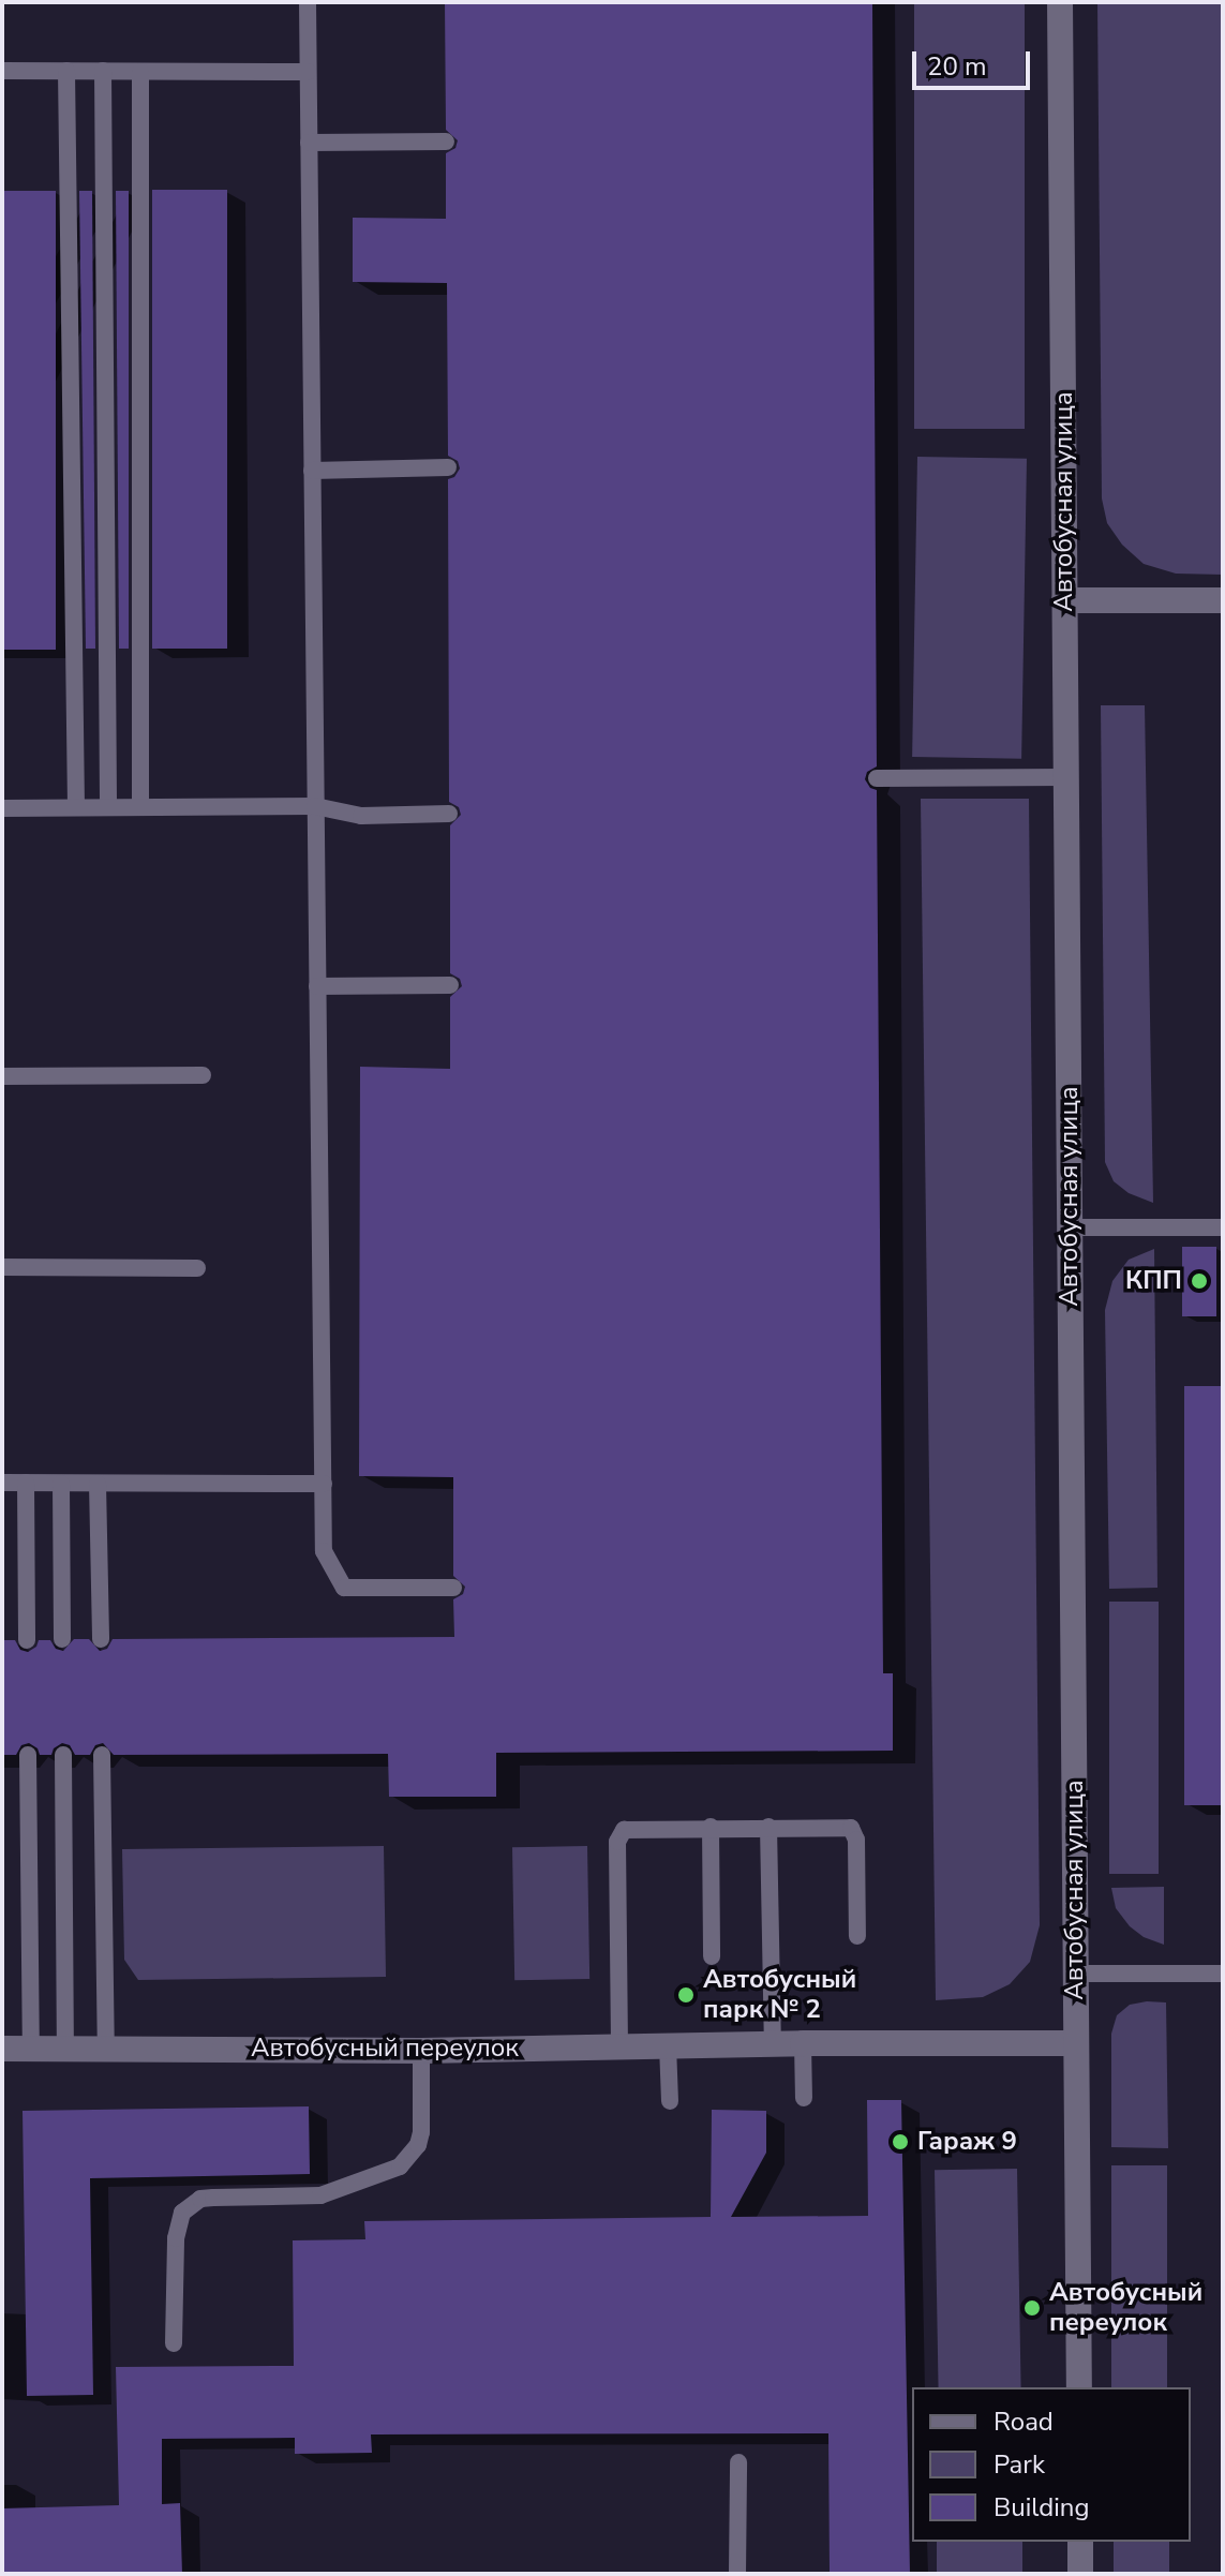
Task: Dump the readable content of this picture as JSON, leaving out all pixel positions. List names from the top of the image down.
{
  "streets": {
    "street": ["Автобусная улица", "Автобусный переулок"]
  },
  "crossings": [
    ["Автобусная улица", "Автобусный переулок"]
  ],
  "places": [
    "КПП",
    "Автобусный парк № 2",
    "Гараж 9",
    "Автобусный переулок"
  ],
  "legend": ["Road", "Park", "Building"],
  "scale_bar": "20 m"
}
